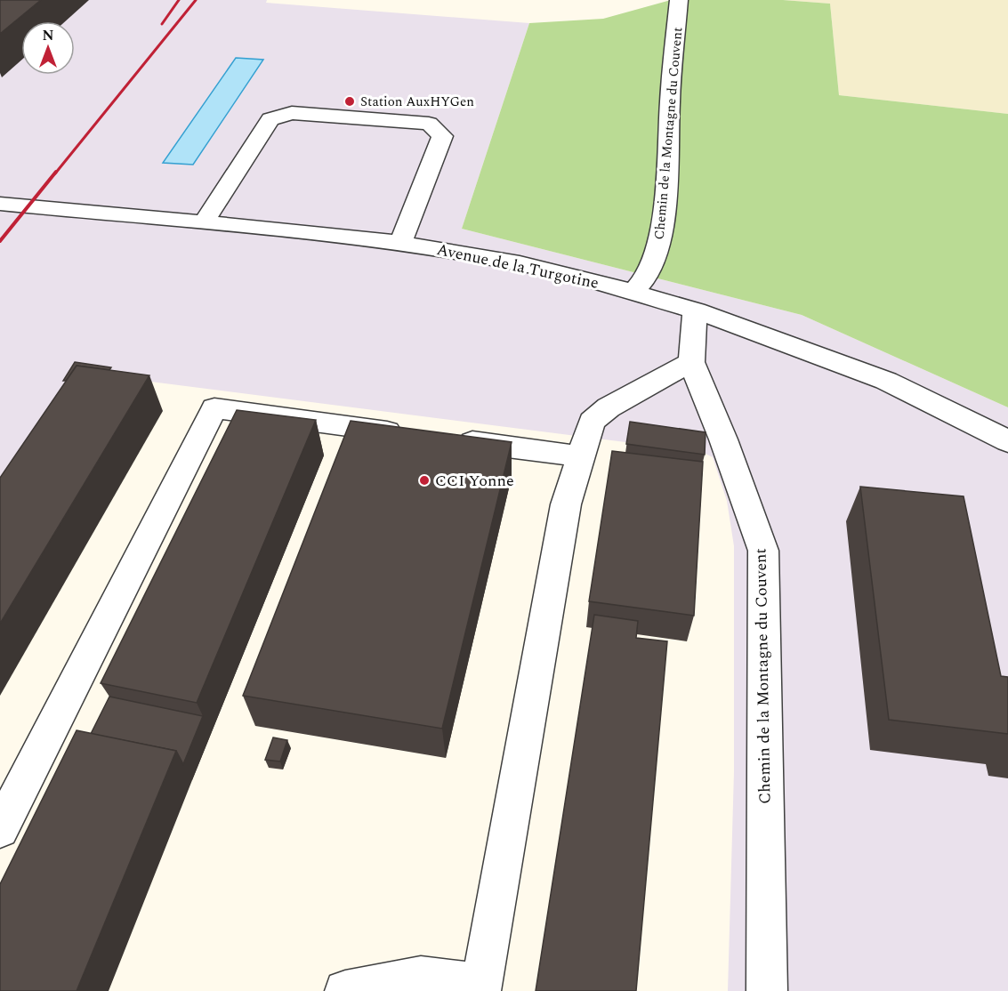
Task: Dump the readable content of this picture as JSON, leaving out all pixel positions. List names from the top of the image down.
{
  "streets": {
    "street": ["Chemin de la Montagne du Couvent", "Avenue de la Turgotine"]
  },
  "crossings": [
    ["Chemin de la Montagne du Couvent", "Avenue de la Turgotine"]
  ],
  "places": ["Station AuxHYGen", "CCI Yonne"],
  "north": "top"
}
